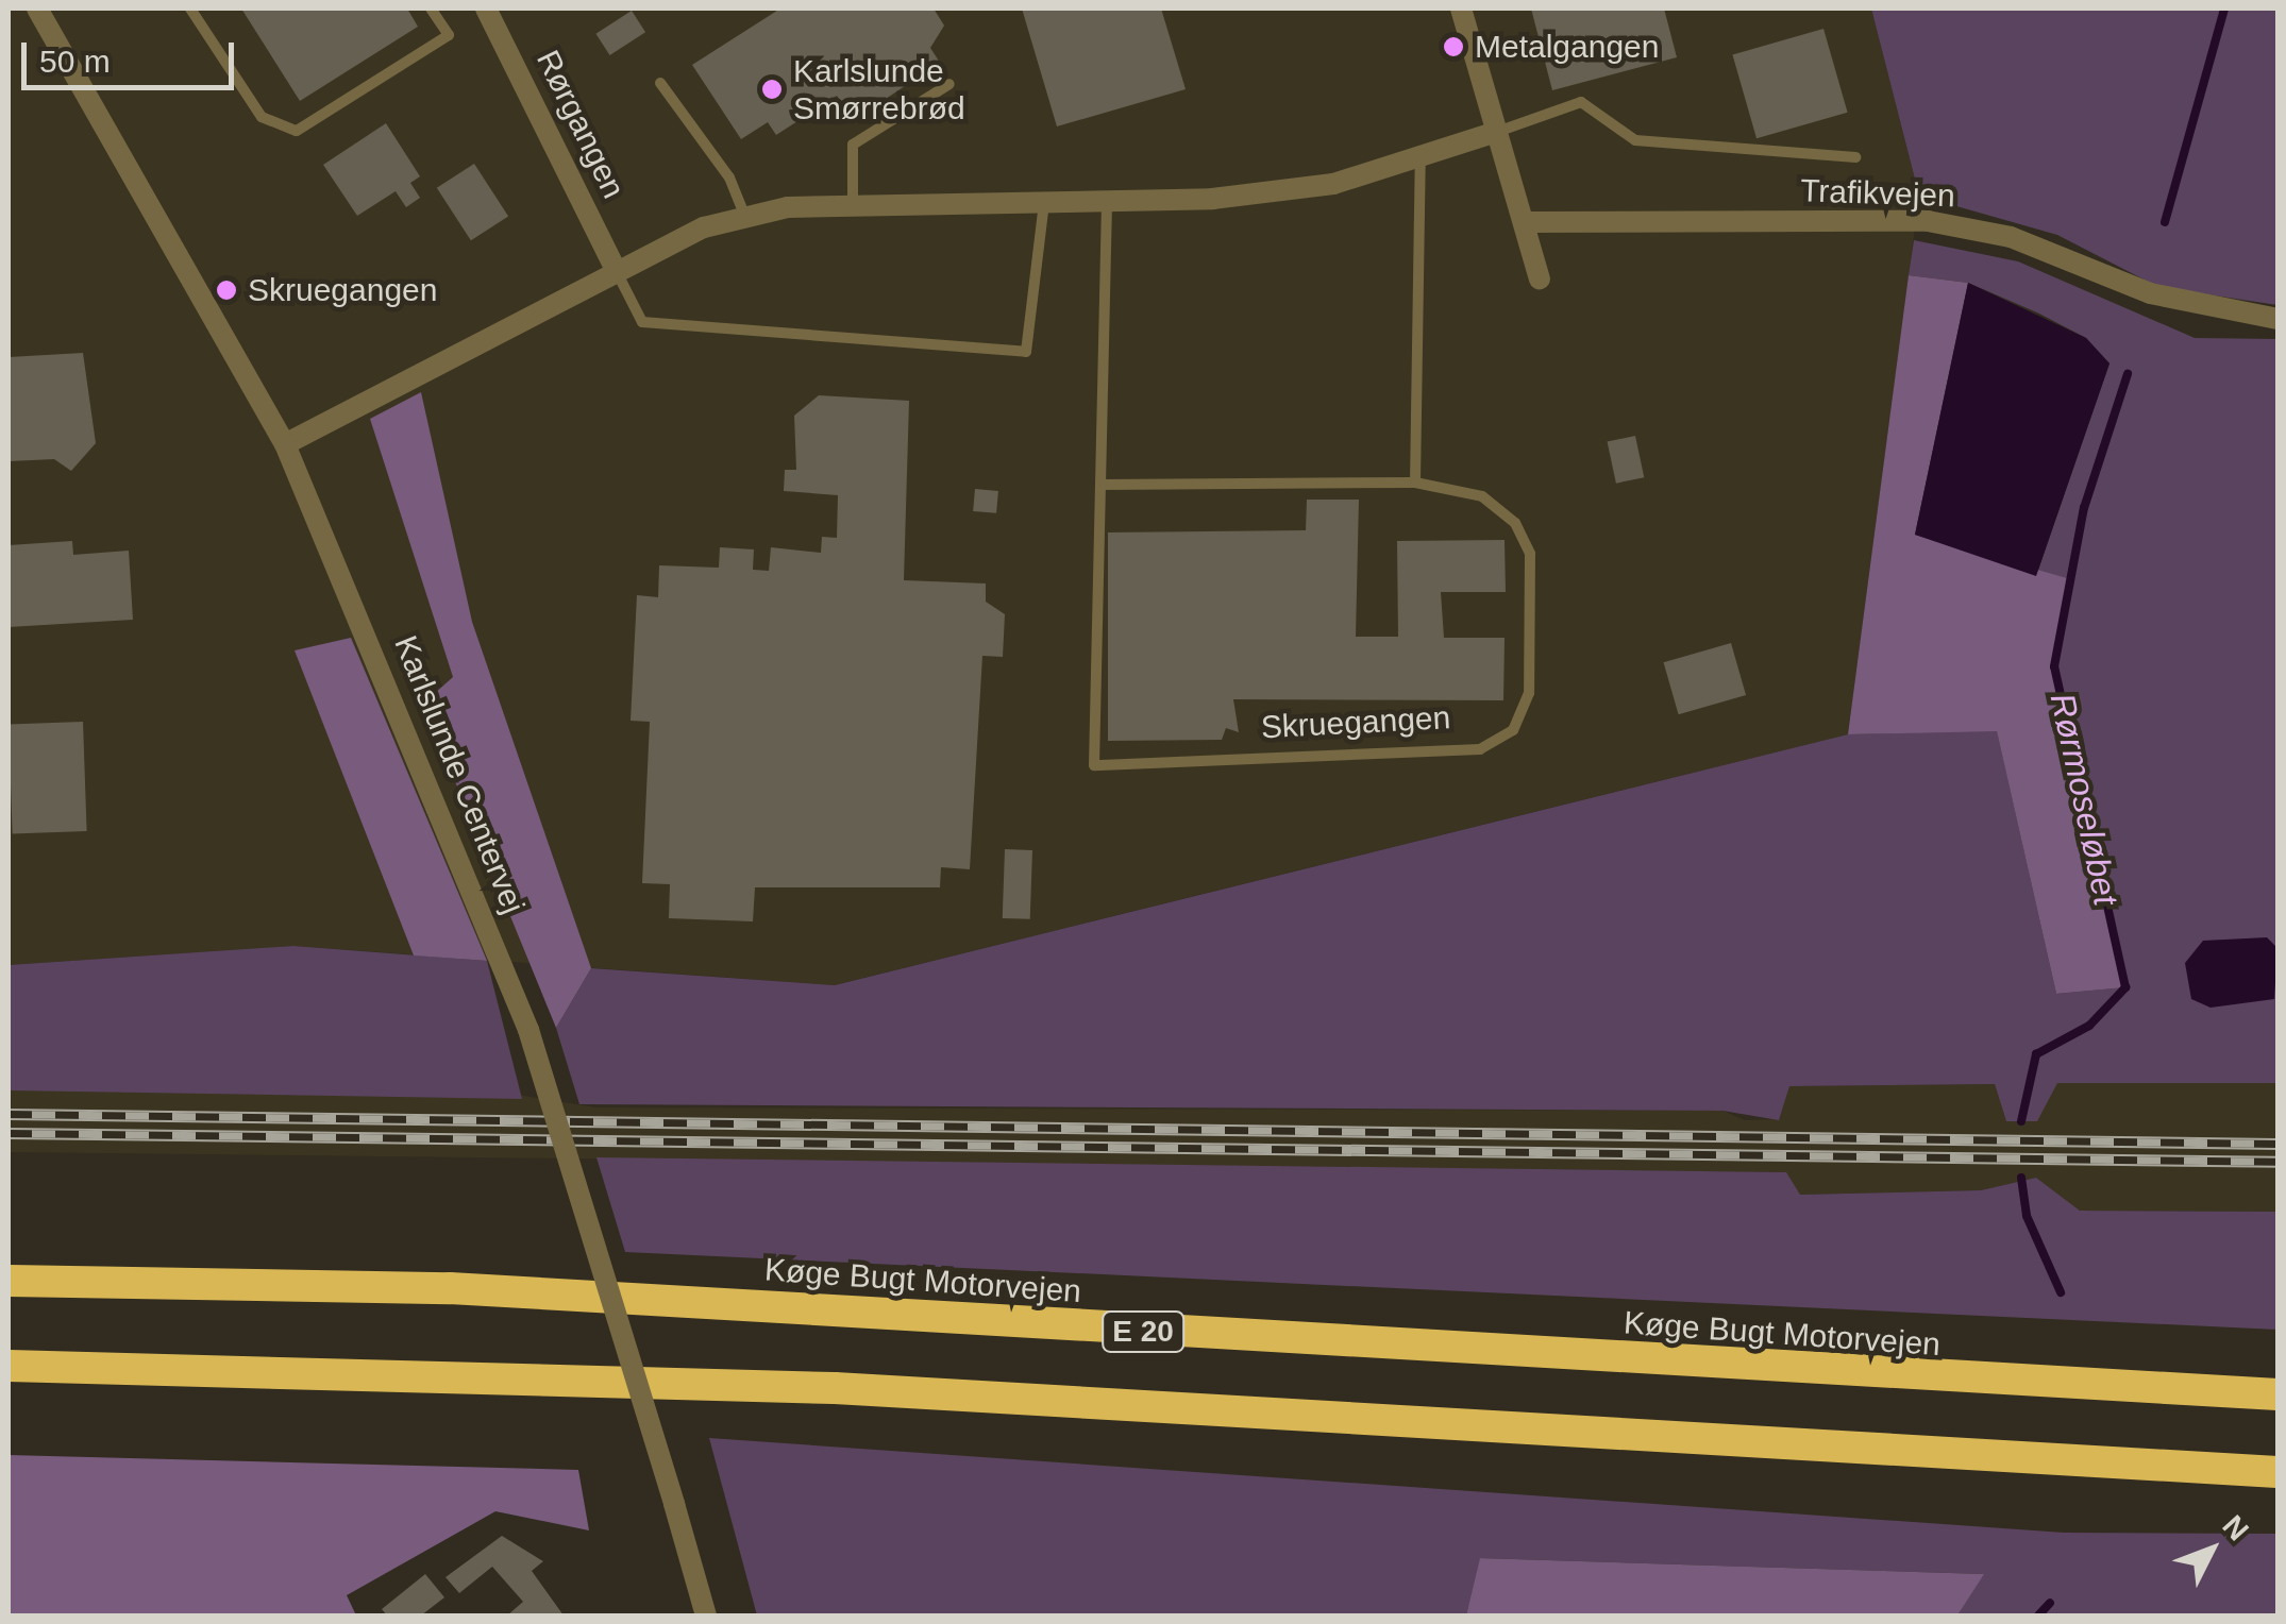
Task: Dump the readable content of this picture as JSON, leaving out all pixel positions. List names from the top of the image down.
{
  "streets": {
    "highway": ["Køge Bugt Motorvejen", "E 20"],
    "street": ["Rørgangen", "Trafikvejen", "Karlslunde Centervej"],
    "lane": ["Skruegangen"]
  },
  "water": ["Rørmoseløbet"],
  "places": ["Metalgangen", "Karlslunde Smørrebrød", "Skruegangen"],
  "scale_bar": "50 m",
  "north": "top right"
}
